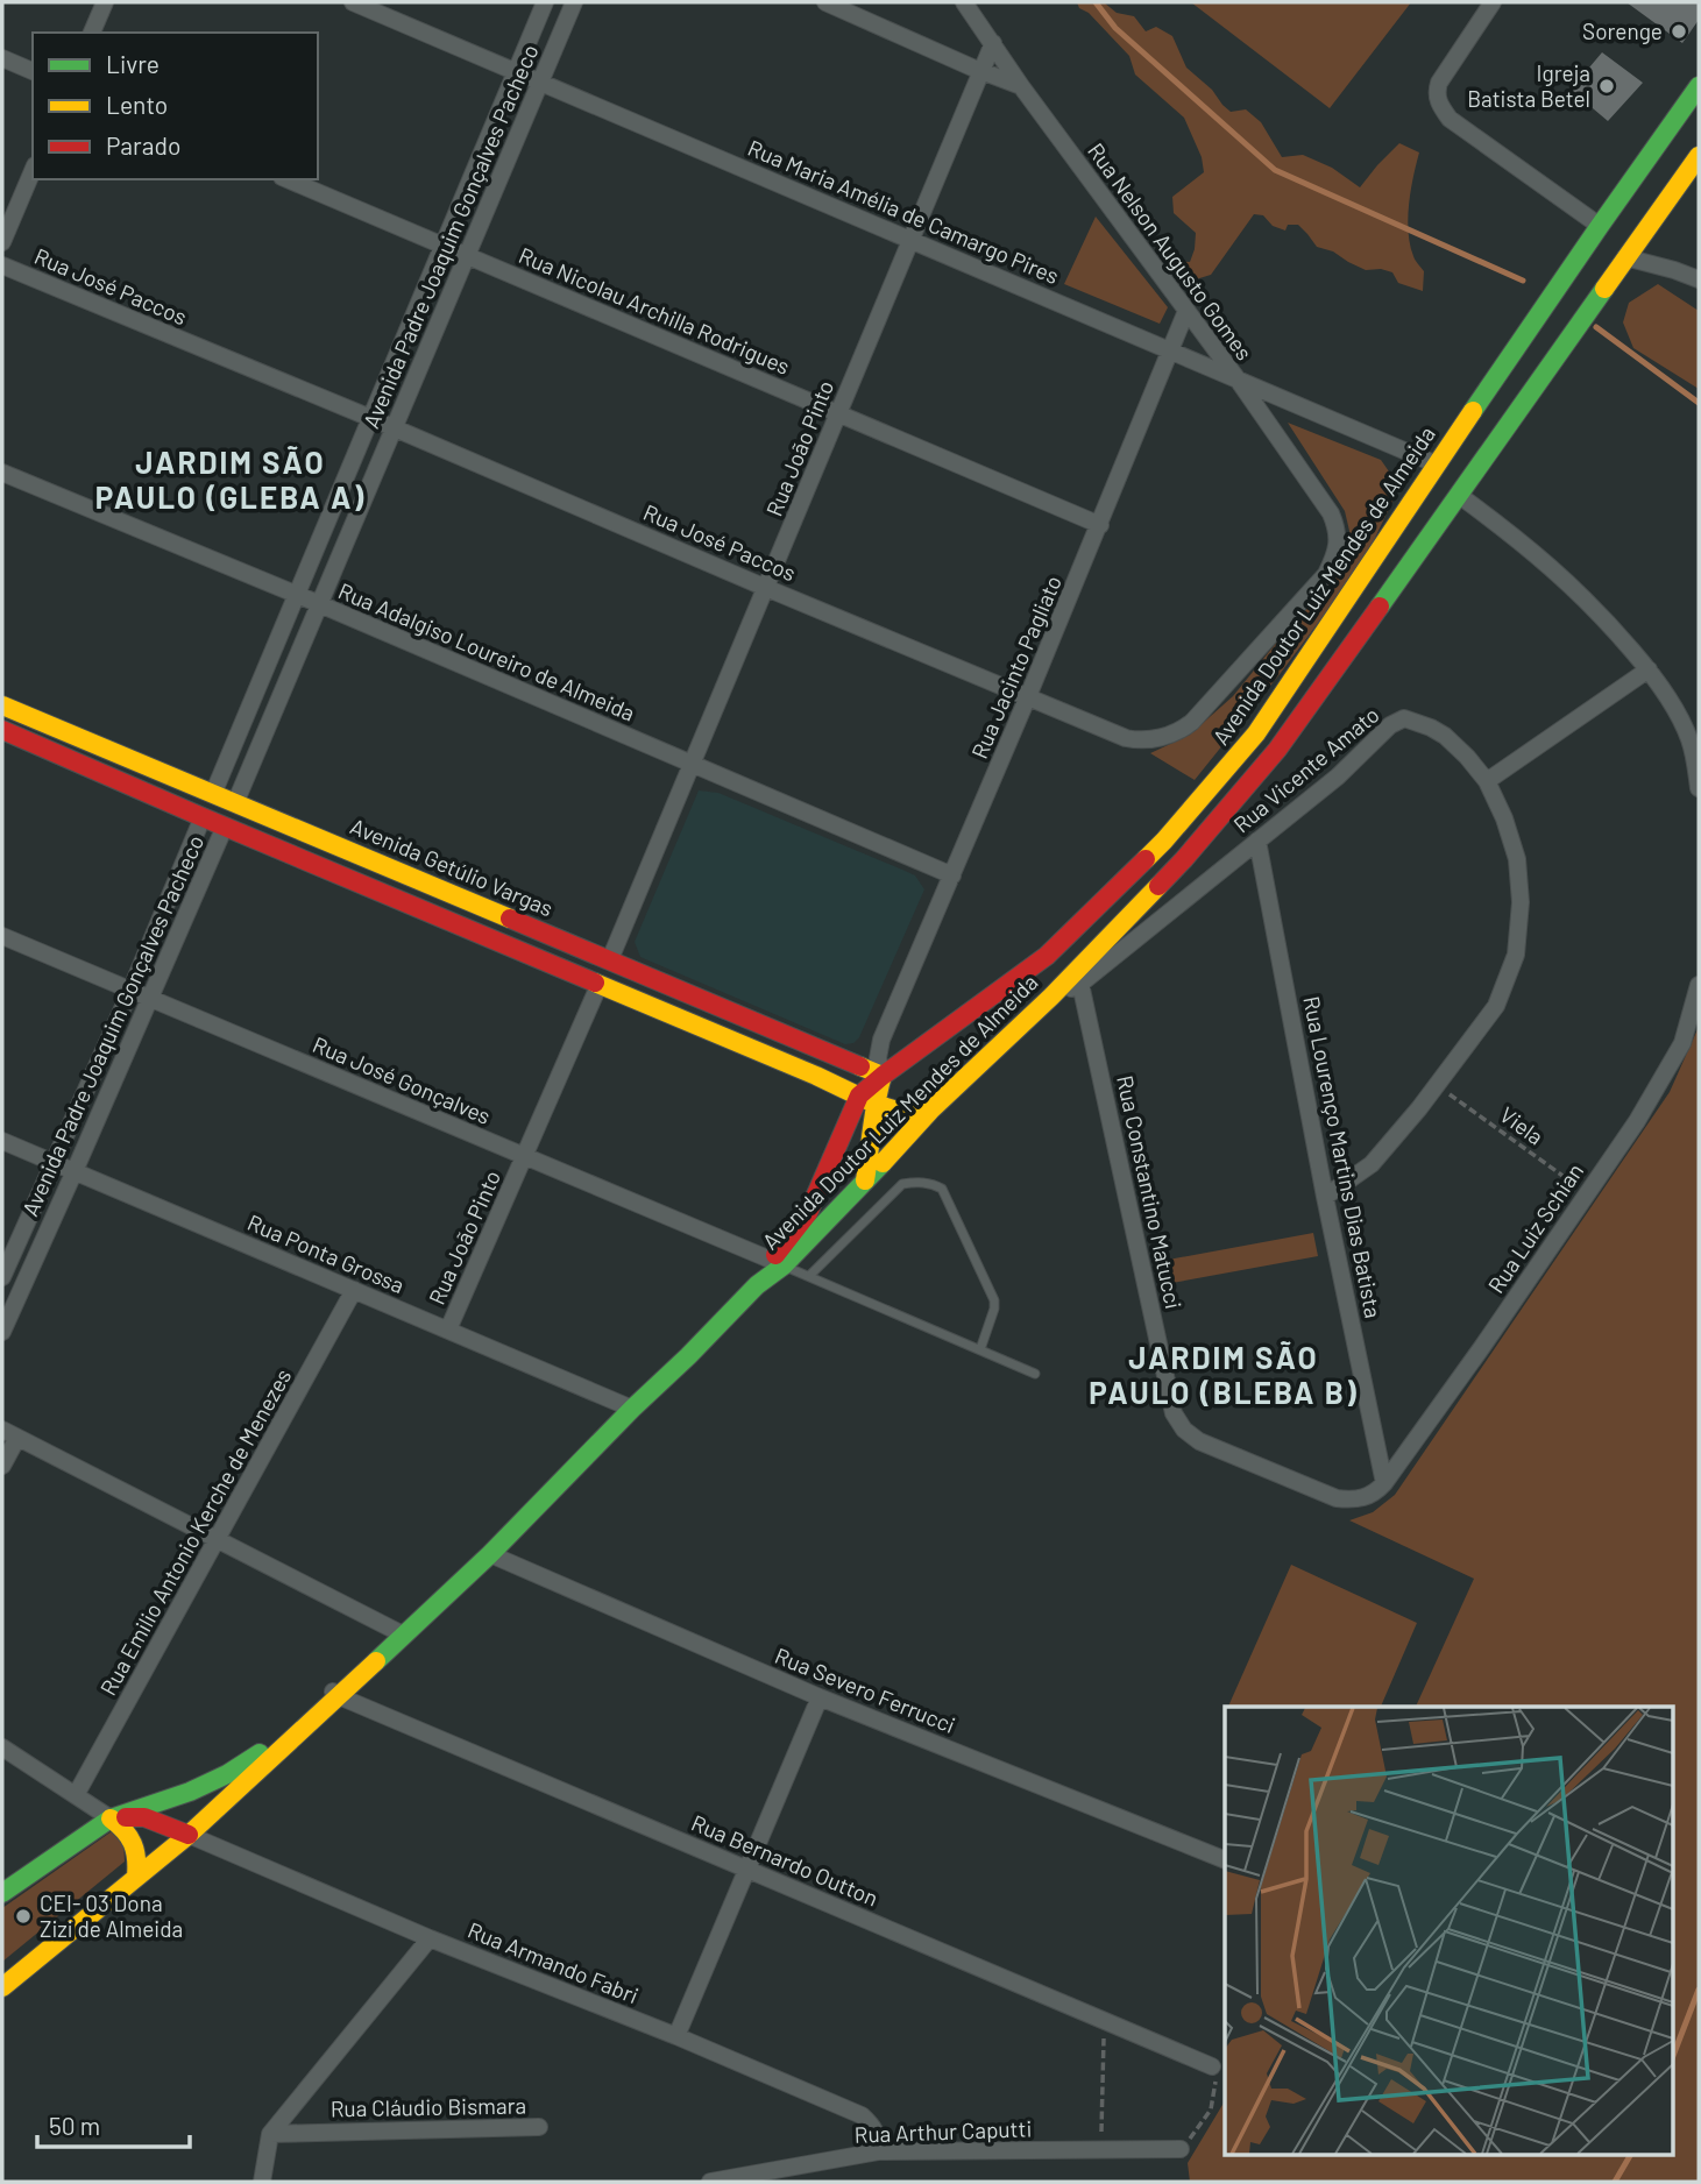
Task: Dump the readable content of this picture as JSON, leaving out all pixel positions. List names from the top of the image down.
{
  "streets": {
    "main road": ["Avenida Doutor Luiz Mendes de Almeida", "Avenida Getúlio Vargas"],
    "street": [
      "Rua Maria Amélia de Camargo Pires",
      "Avenida Padre Joaquim Gonçalves Pacheco",
      "Rua Nelson Augusto Gomes",
      "Rua José Paccos",
      "Rua Nicolau Archilla Rodrigues",
      "Rua João Pinto",
      "Rua Adalgiso Loureiro de Almeida",
      "Rua Jacinto Pagliato",
      "Rua Vicente Amato",
      "Rua José Gonçalves",
      "Rua Lourenço Martins Dias Batista",
      "Rua Constantino Matucci",
      "Rua Luiz Schian",
      "Rua Ponta Grossa",
      "Rua Emilio Antonio Kerche de Menezes",
      "Rua Severo Ferrucci",
      "Rua Bernardo Outton",
      "Rua Armando Fabri",
      "Rua Cláudio Bismara",
      "Rua Arthur Caputti"
    ],
    "path": ["Viela"]
  },
  "crossings": [
    ["Rua Maria Amélia de Camargo Pires", "Avenida Padre Joaquim Gonçalves Pacheco"],
    ["Rua Maria Amélia de Camargo Pires", "Rua Nelson Augusto Gomes"],
    ["Rua Maria Amélia de Camargo Pires", "Rua João Pinto"],
    ["Rua Maria Amélia de Camargo Pires", "Avenida Doutor Luiz Mendes de Almeida"],
    ["Rua Maria Amélia de Camargo Pires", "Rua Jacinto Pagliato"],
    ["Avenida Padre Joaquim Gonçalves Pacheco", "Rua José Paccos"],
    ["Avenida Padre Joaquim Gonçalves Pacheco", "Rua Nicolau Archilla Rodrigues"],
    ["Avenida Padre Joaquim Gonçalves Pacheco", "Rua Adalgiso Loureiro de Almeida"],
    ["Avenida Padre Joaquim Gonçalves Pacheco", "Avenida Getúlio Vargas"],
    ["Avenida Padre Joaquim Gonçalves Pacheco", "Rua José Gonçalves"],
    ["Avenida Padre Joaquim Gonçalves Pacheco", "Rua Ponta Grossa"],
    ["Rua Nelson Augusto Gomes", "Rua José Paccos"],
    ["Rua Nelson Augusto Gomes", "Rua João Pinto"],
    ["Rua Nelson Augusto Gomes", "Rua Jacinto Pagliato"],
    ["Rua José Paccos", "Rua João Pinto"],
    ["Rua José Paccos", "Rua Jacinto Pagliato"],
    ["Rua Nicolau Archilla Rodrigues", "Rua João Pinto"],
    ["Rua Nicolau Archilla Rodrigues", "Rua Jacinto Pagliato"],
    ["Rua João Pinto", "Rua Adalgiso Loureiro de Almeida"],
    ["Rua João Pinto", "Avenida Getúlio Vargas"],
    ["Rua João Pinto", "Rua José Gonçalves"],
    ["Rua João Pinto", "Rua Ponta Grossa"],
    ["Avenida Doutor Luiz Mendes de Almeida", "Rua Jacinto Pagliato"],
    ["Avenida Doutor Luiz Mendes de Almeida", "Rua Vicente Amato"],
    ["Avenida Doutor Luiz Mendes de Almeida", "Avenida Getúlio Vargas"],
    ["Avenida Doutor Luiz Mendes de Almeida", "Rua José Gonçalves"],
    ["Avenida Doutor Luiz Mendes de Almeida", "Rua Ponta Grossa"],
    ["Avenida Doutor Luiz Mendes de Almeida", "Rua Severo Ferrucci"],
    ["Avenida Doutor Luiz Mendes de Almeida", "Rua Bernardo Outton"],
    ["Avenida Doutor Luiz Mendes de Almeida", "Rua Armando Fabri"],
    ["Rua Adalgiso Loureiro de Almeida", "Rua Jacinto Pagliato"],
    ["Rua Jacinto Pagliato", "Avenida Getúlio Vargas"],
    ["Rua Vicente Amato", "Viela"],
    ["Rua Vicente Amato", "Rua Lourenço Martins Dias Batista"],
    ["Rua Vicente Amato", "Rua Constantino Matucci"],
    ["Viela", "Rua Luiz Schian"],
    ["Rua Lourenço Martins Dias Batista", "Rua Constantino Matucci"],
    ["Rua Lourenço Martins Dias Batista", "Rua Luiz Schian"],
    ["Rua Constantino Matucci", "Rua Luiz Schian"],
    ["Rua Ponta Grossa", "Rua Emilio Antonio Kerche de Menezes"],
    ["Rua Armando Fabri", "Rua Arthur Caputti"]
  ],
  "districts": ["JARDIM SÃO PAULO (GLEBA A)", "JARDIM SÃO PAULO (BLEBA B)"],
  "places": ["Sorenge", "Igreja Batista Betel", "CEI- 03 Dona Zizi de Almeida"],
  "legend": ["Livre", "Lento", "Parado"],
  "scale_bar": "50 m"
}
